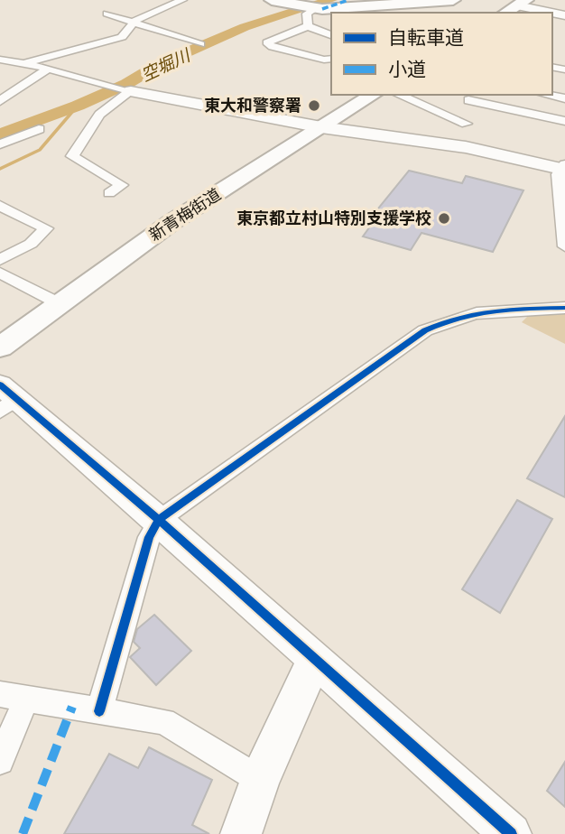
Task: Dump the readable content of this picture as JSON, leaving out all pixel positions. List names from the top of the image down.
{
  "streets": {
    "main road": ["新青梅街道"]
  },
  "water": ["空堀川"],
  "places": ["東大和警察署", "東京都立村山特別支援学校"],
  "legend": ["自転車道", "小道"]
}
